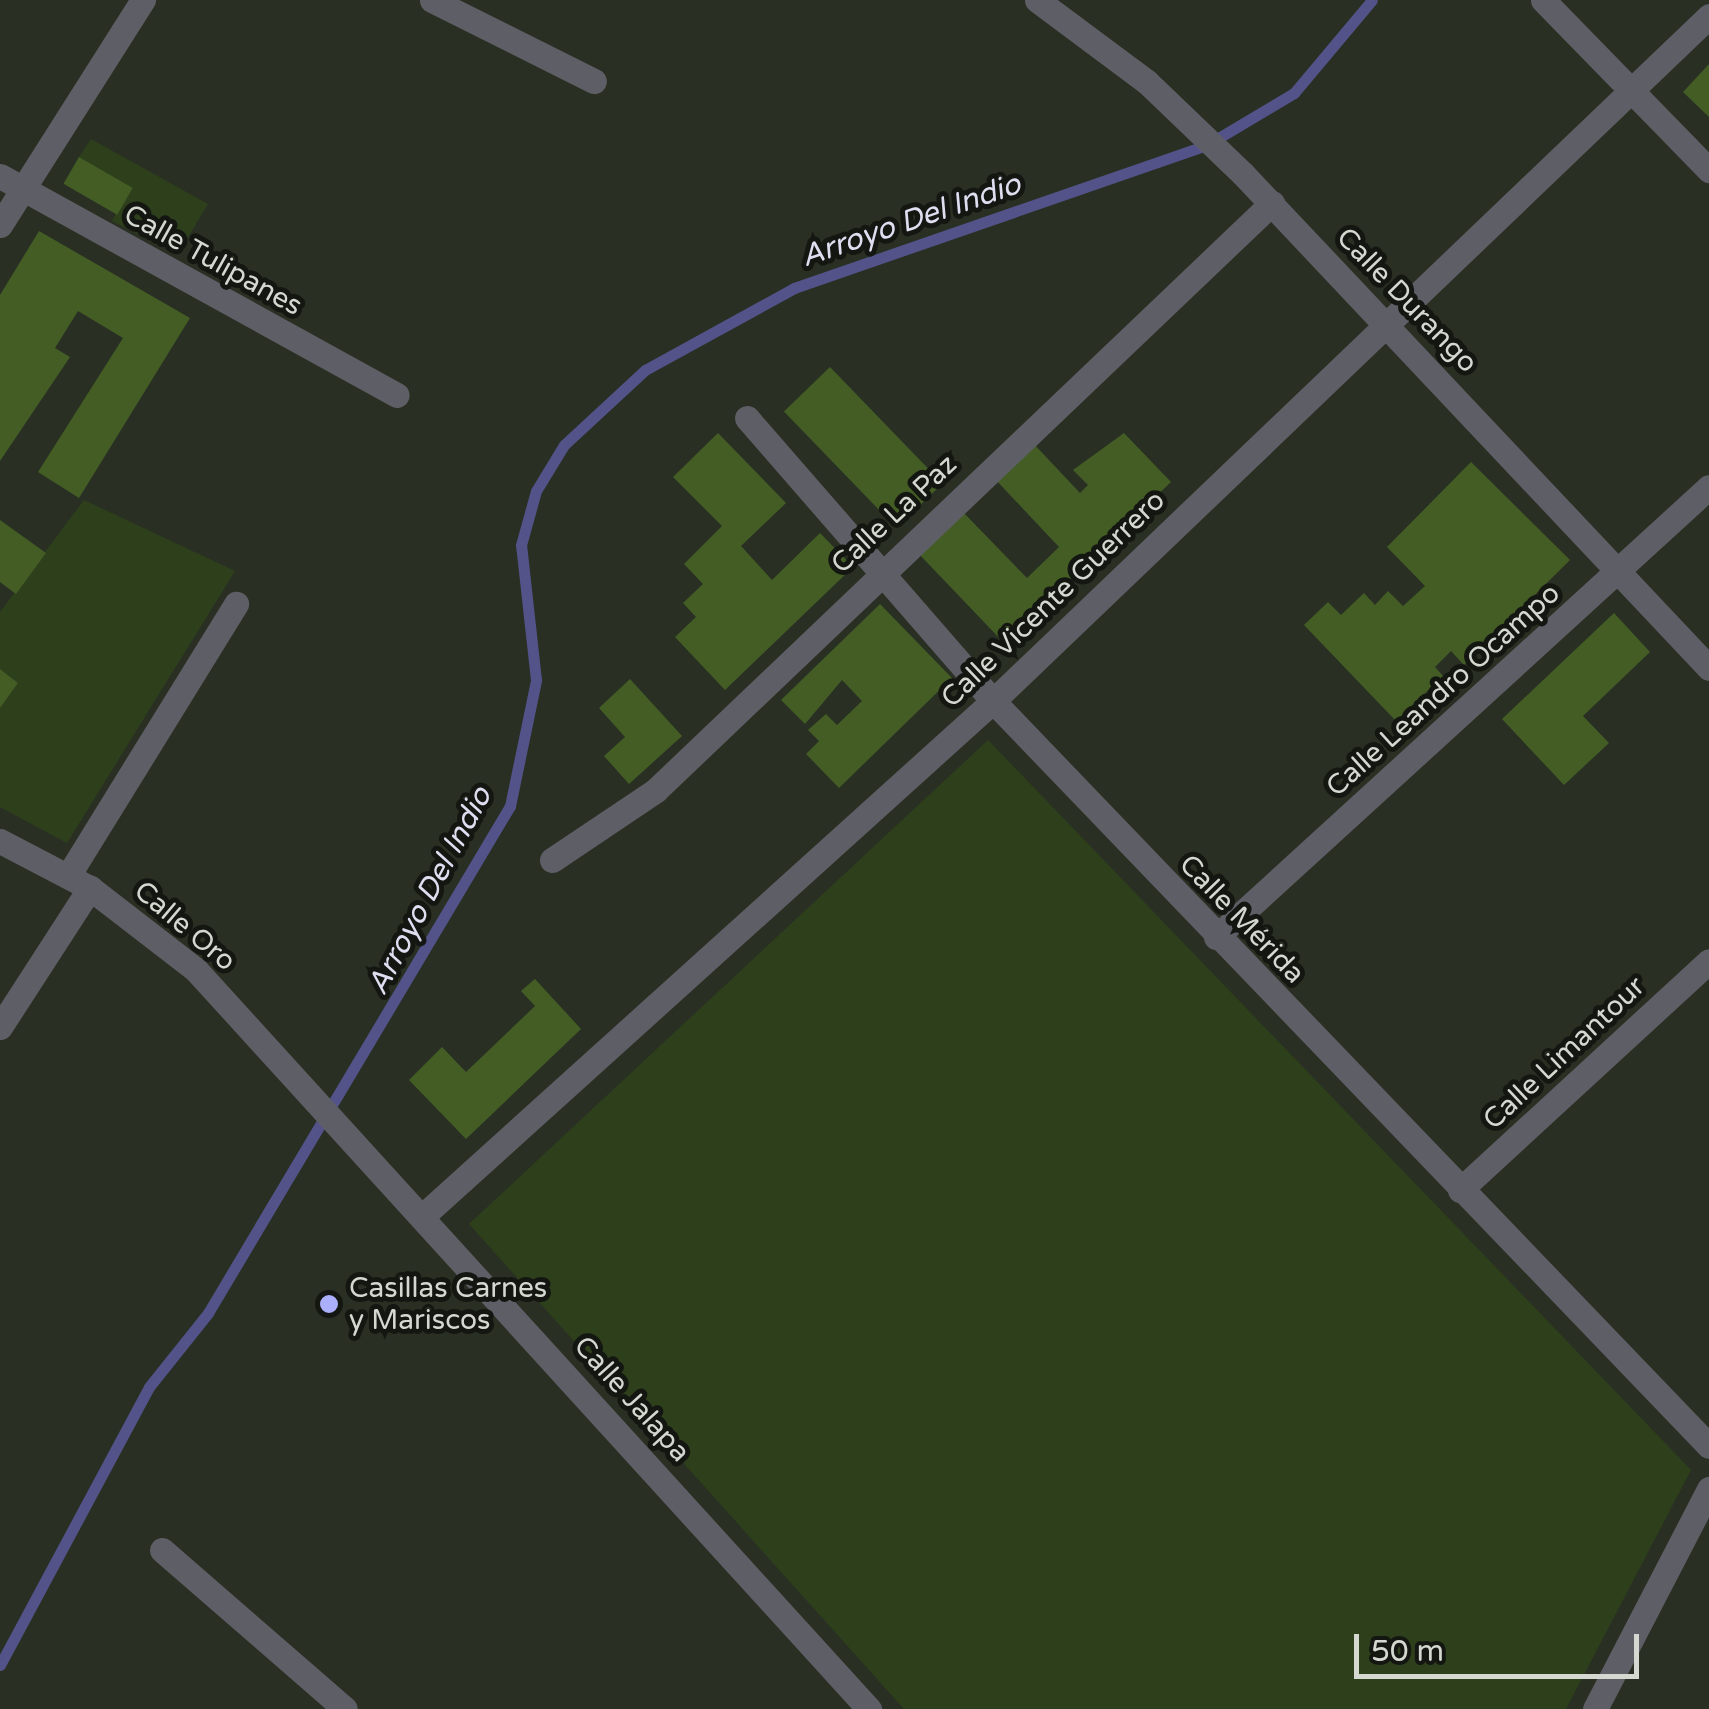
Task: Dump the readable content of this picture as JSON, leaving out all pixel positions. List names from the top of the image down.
{
  "streets": {
    "street": [
      "Calle Tulipanes",
      "Calle Durango",
      "Calle La Paz",
      "Calle Vicente Guerrero",
      "Calle Leandro Ocampo",
      "Calle Mérida",
      "Calle Oro",
      "Calle Limantour",
      "Calle Jalapa"
    ]
  },
  "crossings": [
    ["Calle Durango", "Calle La Paz"],
    ["Calle Durango", "Calle Vicente Guerrero"],
    ["Calle Durango", "Calle Leandro Ocampo"],
    ["Calle La Paz", "Calle Mérida"],
    ["Calle Vicente Guerrero", "Calle Mérida"],
    ["Calle Vicente Guerrero", "Calle Jalapa"],
    ["Calle Leandro Ocampo", "Calle Mérida"],
    ["Calle Mérida", "Calle Limantour"],
    ["Calle Oro", "Calle Jalapa"]
  ],
  "water": ["Arroyo Del Indio"],
  "places": ["Casillas Carnes y Mariscos"],
  "scale_bar": "50 m"
}
